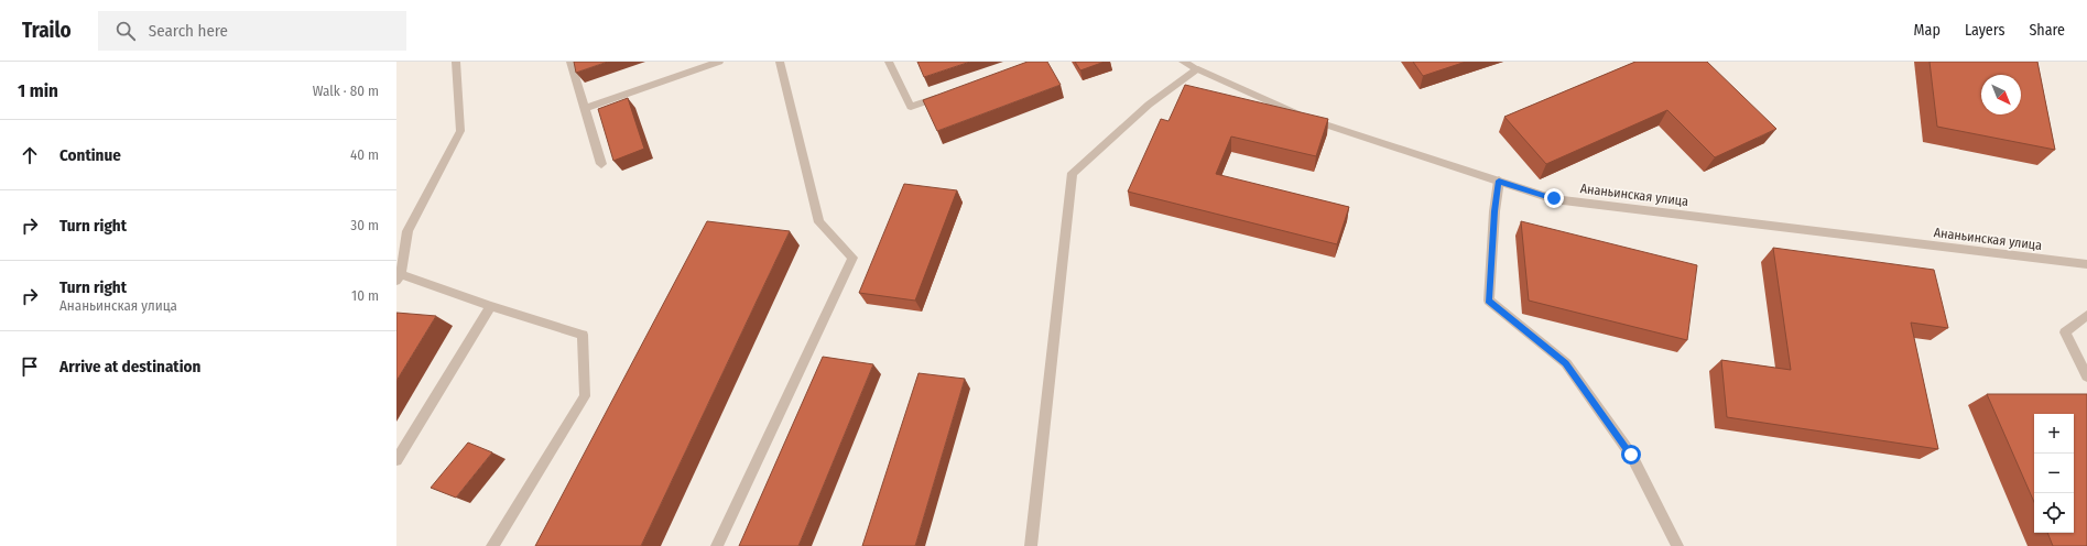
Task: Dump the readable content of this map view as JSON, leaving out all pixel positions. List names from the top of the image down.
{
  "streets": {
    "street": ["Ананьинская улица"]
  },
  "north": "bottom right",
  "page": {
    "header": "Trailo",
    "search": "Search here",
    "nav": ["Map", "Layers", "Share"],
    "heading": ["1 min", "Walk · 80 m"],
    "list": [
      ["Continue", "40 m"],
      ["Turn right", "30 m"],
      ["Turn right", "Ананьинская улица", "10 m"],
      "Arrive at destination"
    ],
    "map_buttons": ["+", "−"]
  }
}
